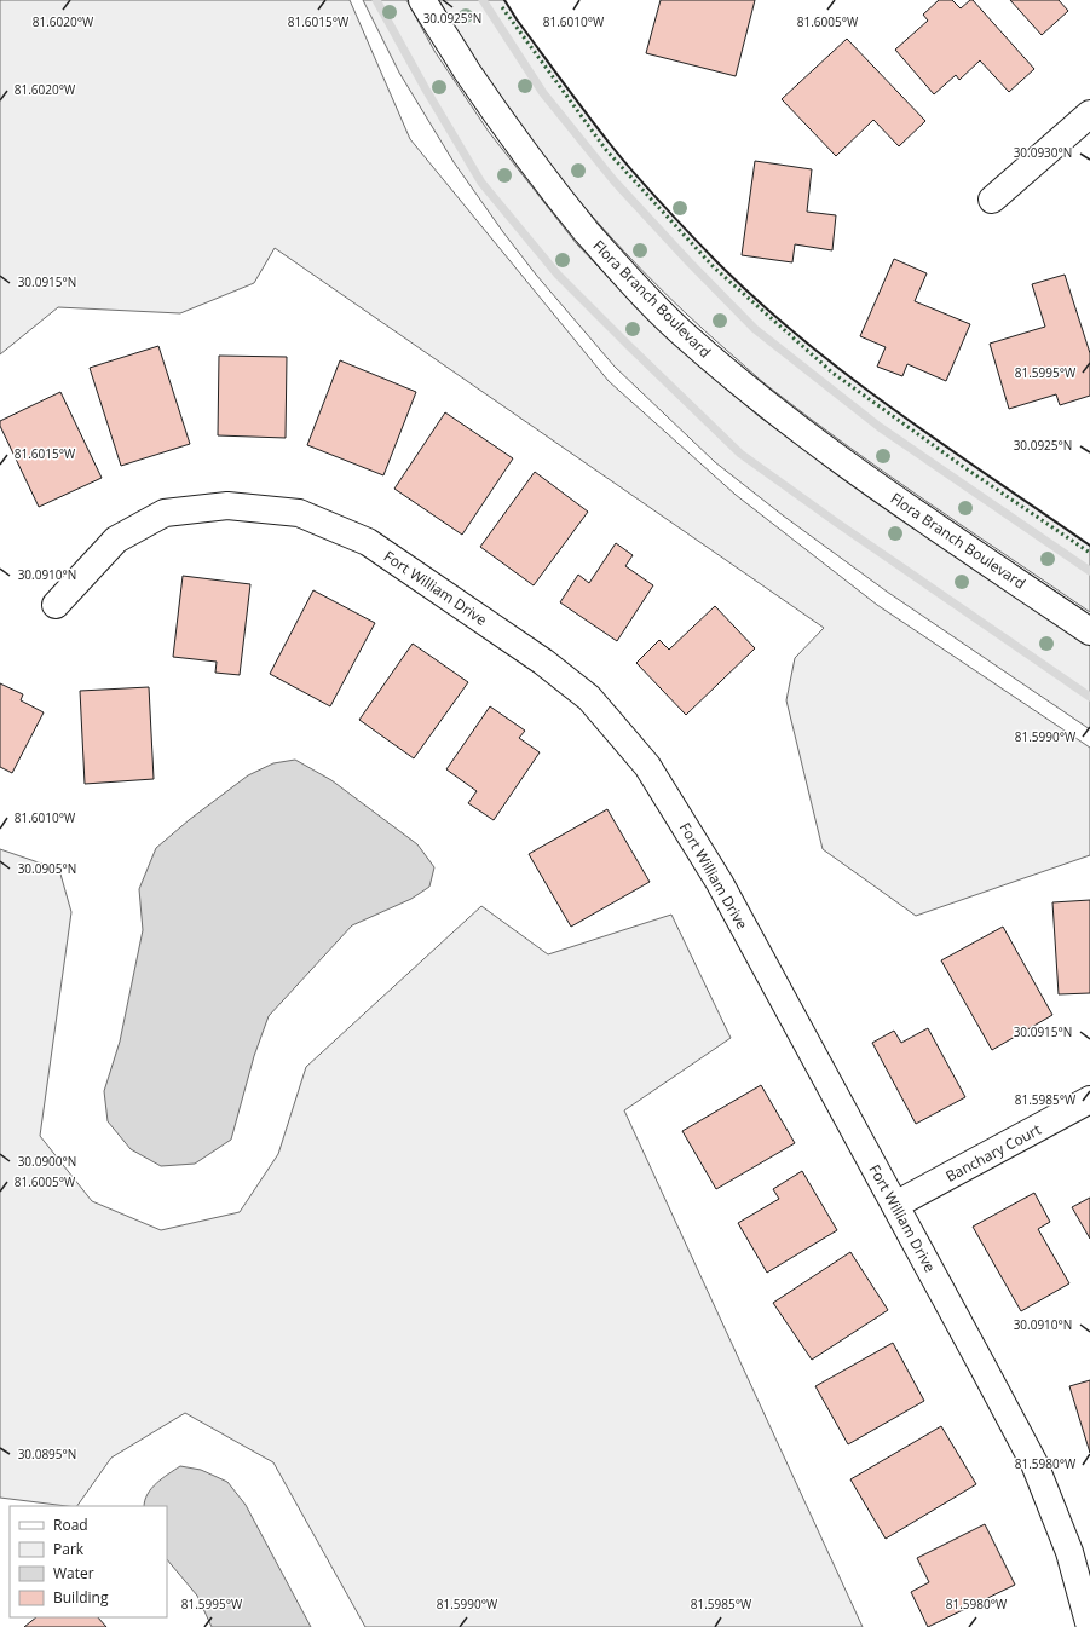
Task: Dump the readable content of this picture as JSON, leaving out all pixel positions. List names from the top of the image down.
{
  "streets": {
    "street": ["Flora Branch Boulevard", "Fort William Drive", "Banchary Court"]
  },
  "crossings": [
    ["Fort William Drive", "Banchary Court"]
  ],
  "legend": [
    "Road",
    "Park",
    "Water",
    "Building"
  ],
  "coordinates": [
    "30.0925°N",
    "81.6020°W",
    "81.6015°W",
    "81.6010°W",
    "81.6005°W",
    "30.0930°N",
    "30.0915°N",
    "81.5995°W",
    "30.0910°N",
    "81.5990°W",
    "30.0905°N",
    "81.5985°W",
    "30.0900°N",
    "30.0895°N",
    "81.5980°W"
  ]
}
